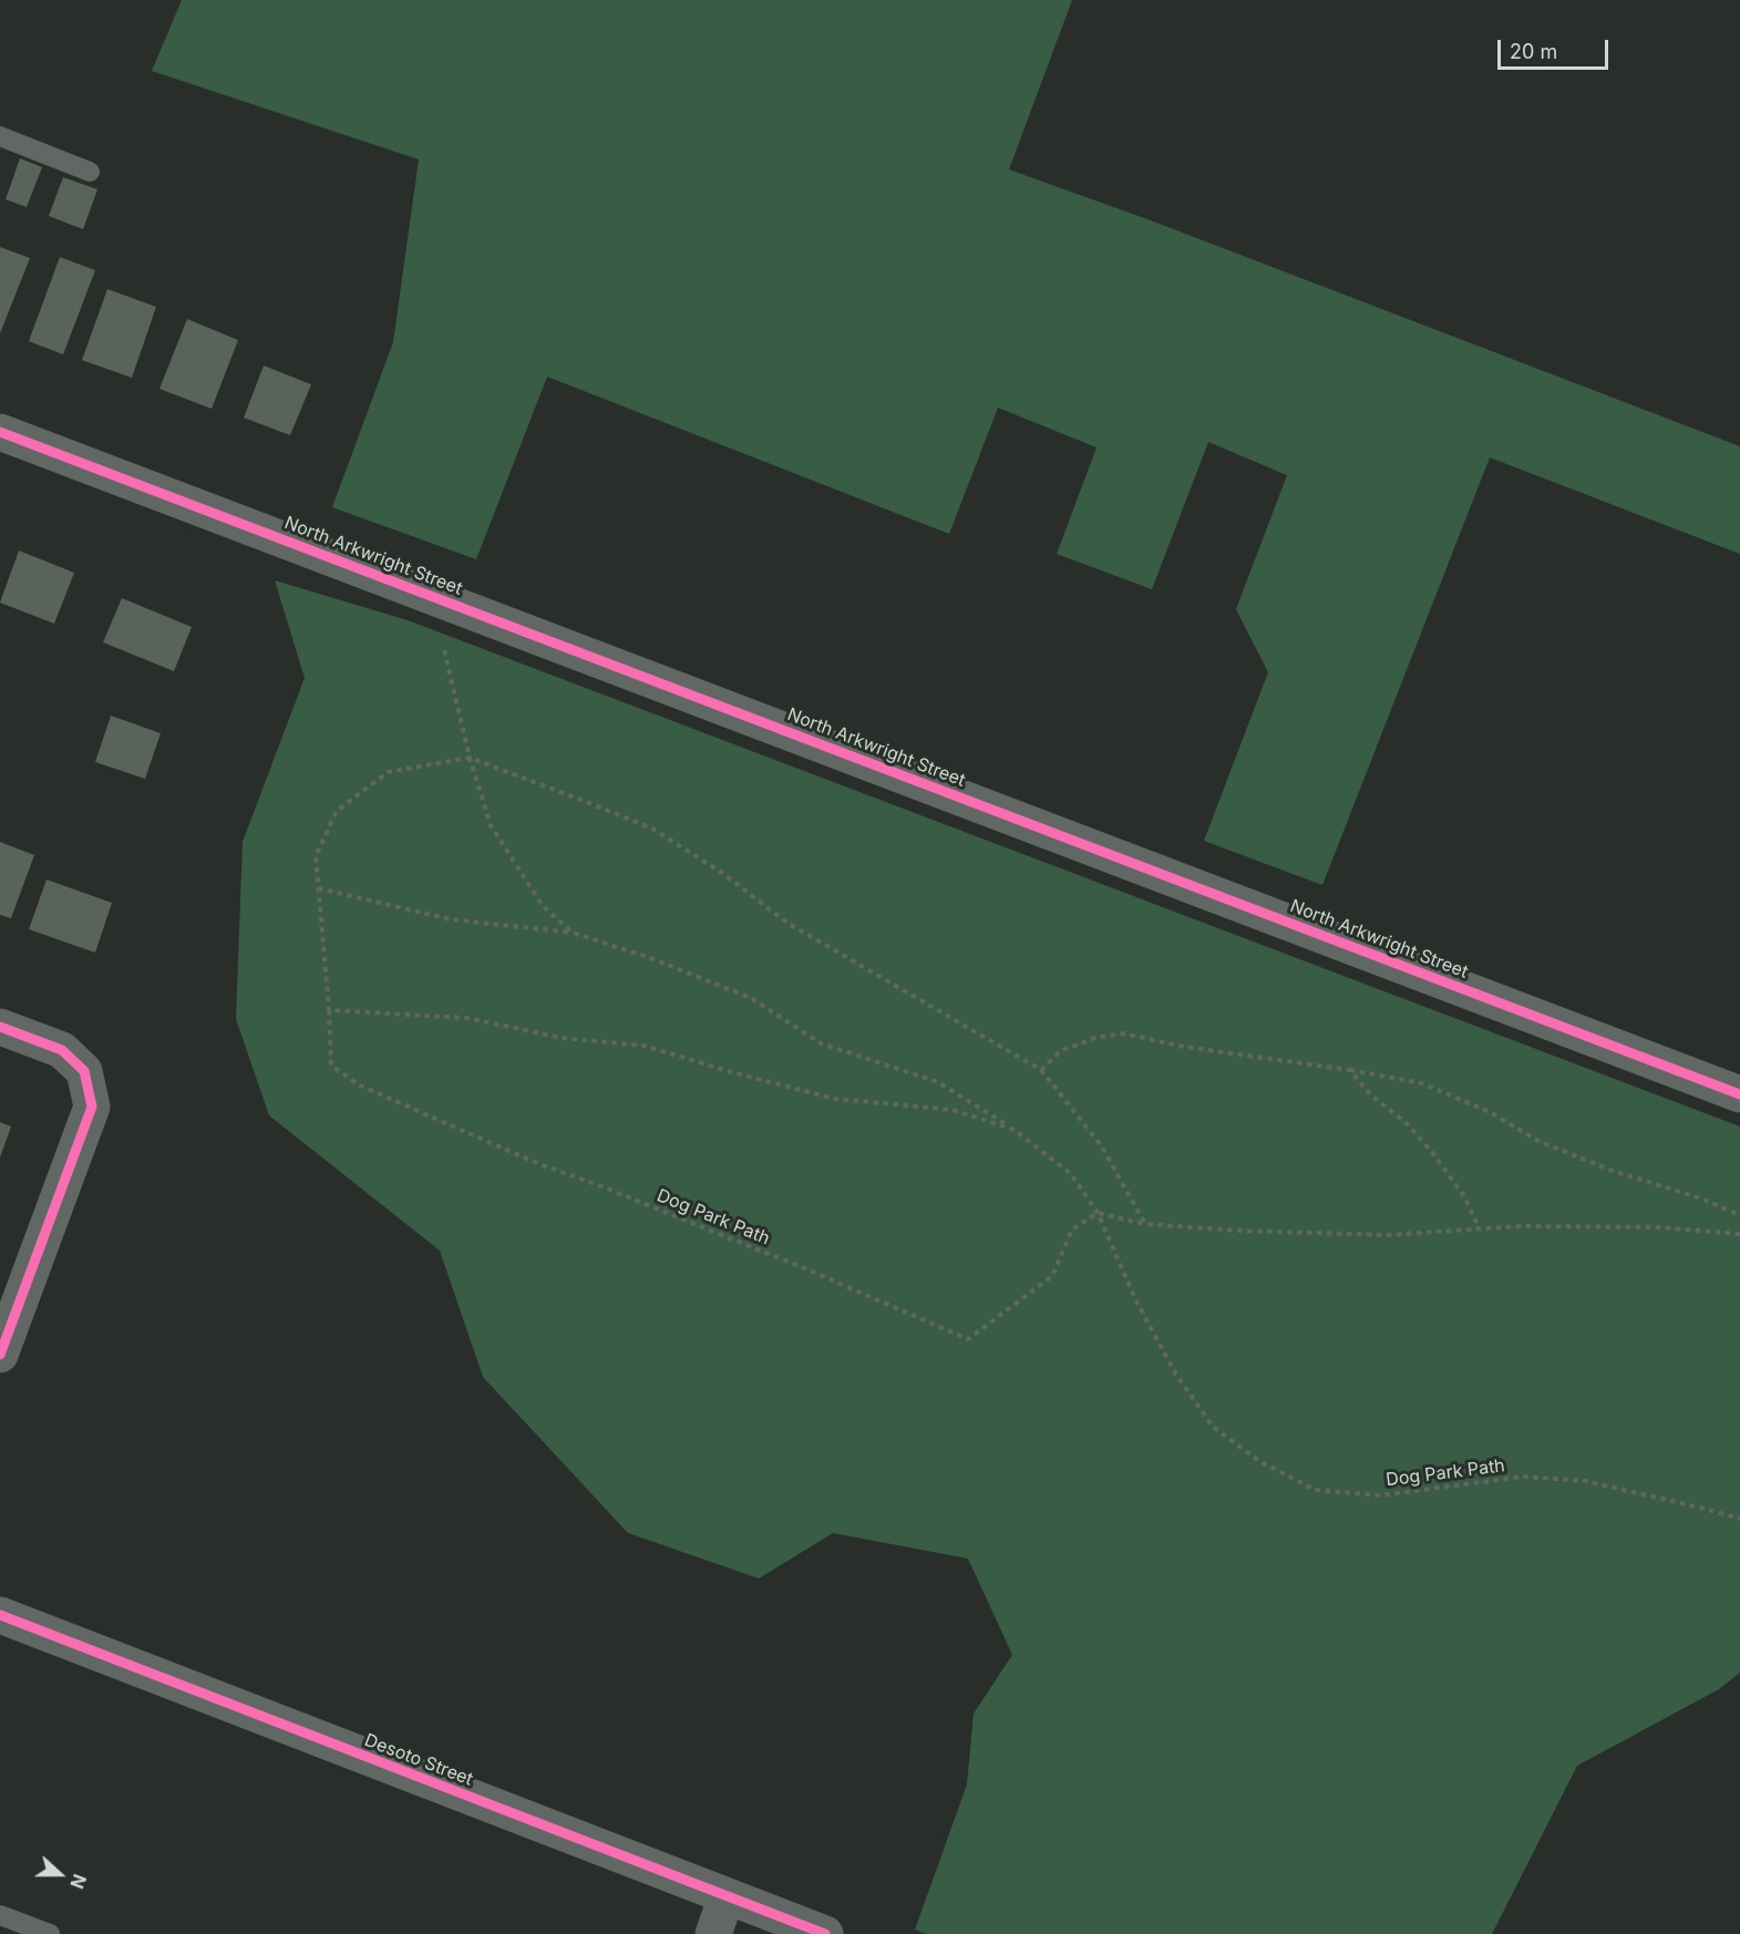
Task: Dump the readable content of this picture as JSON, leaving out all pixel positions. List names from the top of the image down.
{
  "streets": {
    "street": ["North Arkwright Street", "Desoto Street"],
    "path": ["Dog Park Path"]
  },
  "scale_bar": "20 m",
  "north": "right"
}
